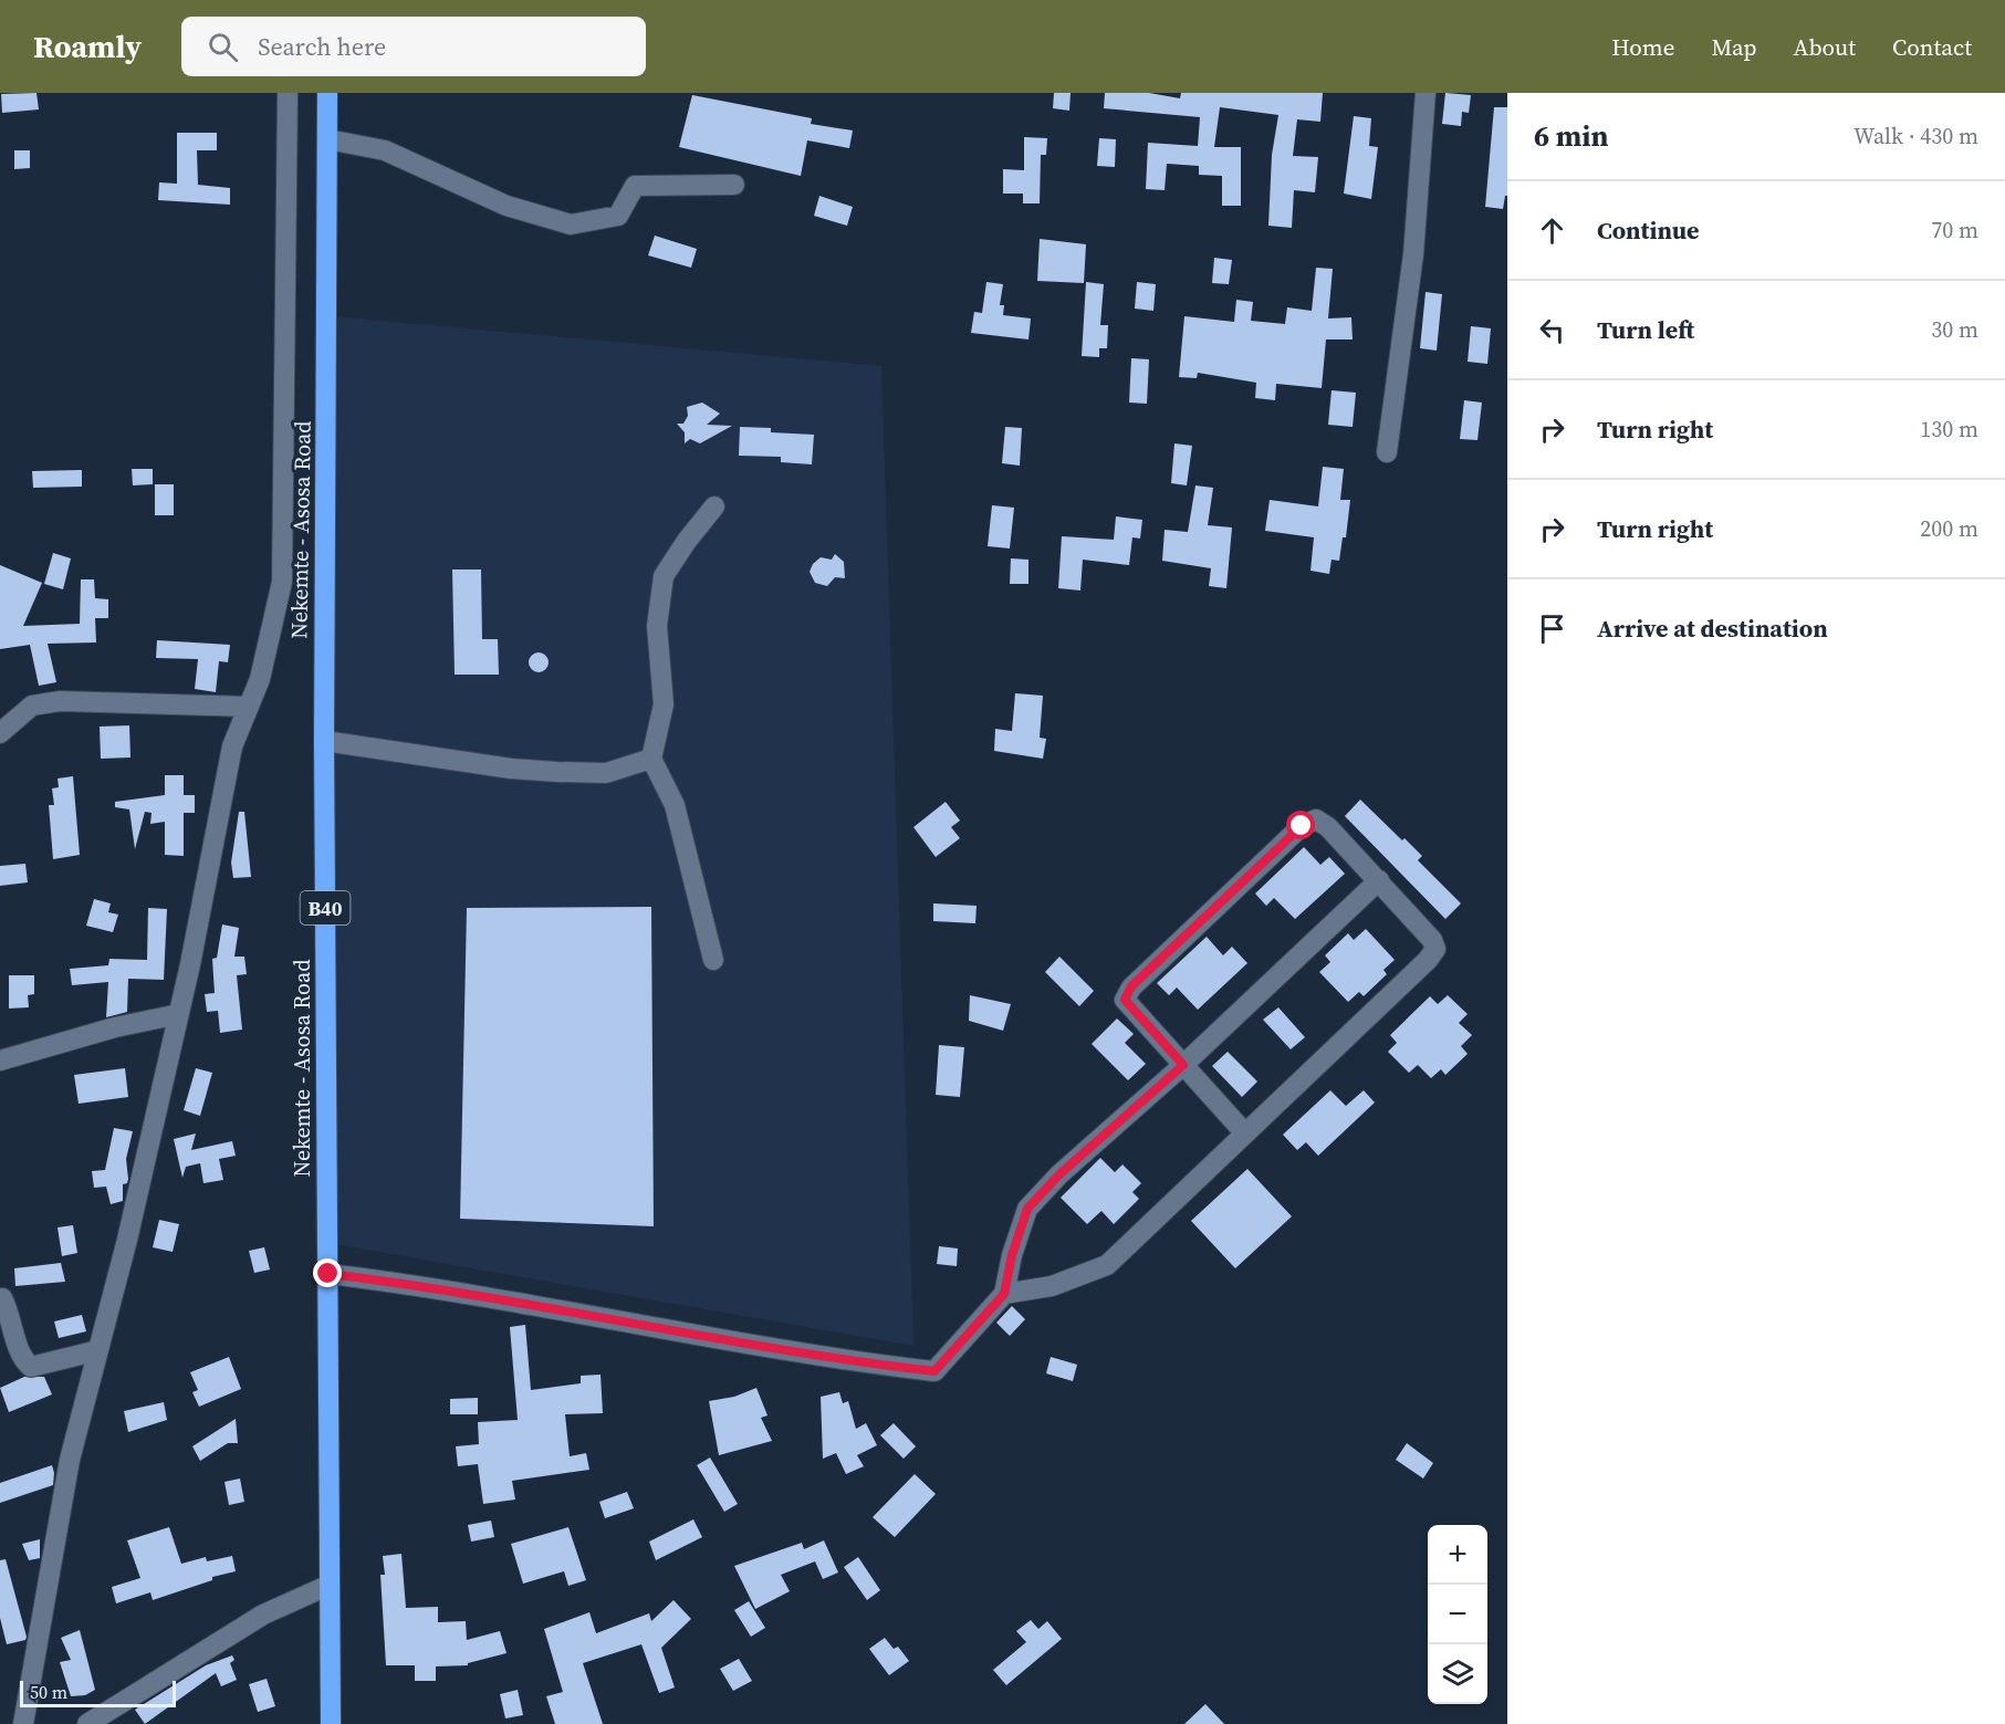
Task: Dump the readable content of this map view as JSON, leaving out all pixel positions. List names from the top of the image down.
{
  "streets": {
    "highway": ["Nekemte - Asosa Road", "B40"]
  },
  "scale_bar": "50 m",
  "page": {
    "header": "Roamly",
    "search": "Search here",
    "nav": [
      "Home",
      "Map",
      "About",
      "Contact"
    ],
    "heading": ["6 min", "Walk · 430 m"],
    "list": [
      ["Continue", "70 m"],
      ["Turn left", "30 m"],
      ["Turn right", "130 m"],
      ["Turn right", "200 m"],
      "Arrive at destination"
    ],
    "map_buttons": ["+", "−"],
    "scale": "50 m"
  }
}
